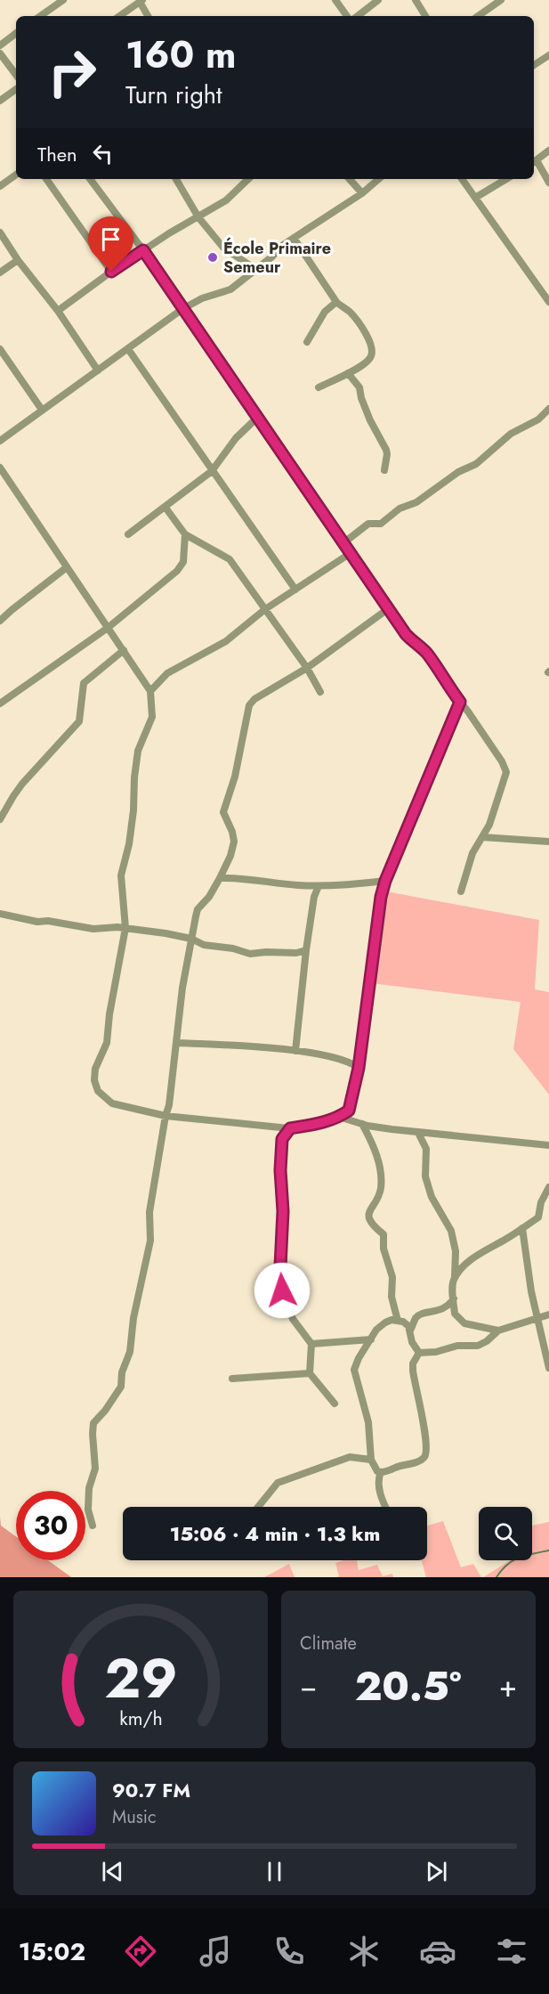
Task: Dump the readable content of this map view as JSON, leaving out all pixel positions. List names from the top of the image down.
{
  "places": ["École Primaire Semeur"],
  "page": {
    "turn": ["160 m", "Turn right"],
    "then": "Then",
    "limit": "30",
    "trip": "15:06 · 4 min · 1.3 km",
    "tile": "Climate",
    "heat": ["−", "20.5°", "+"],
    "song": ["90.7 FM", "Music"],
    "tabs": "15:02",
    "gauge": ["29", "km/h"]
  }
}
